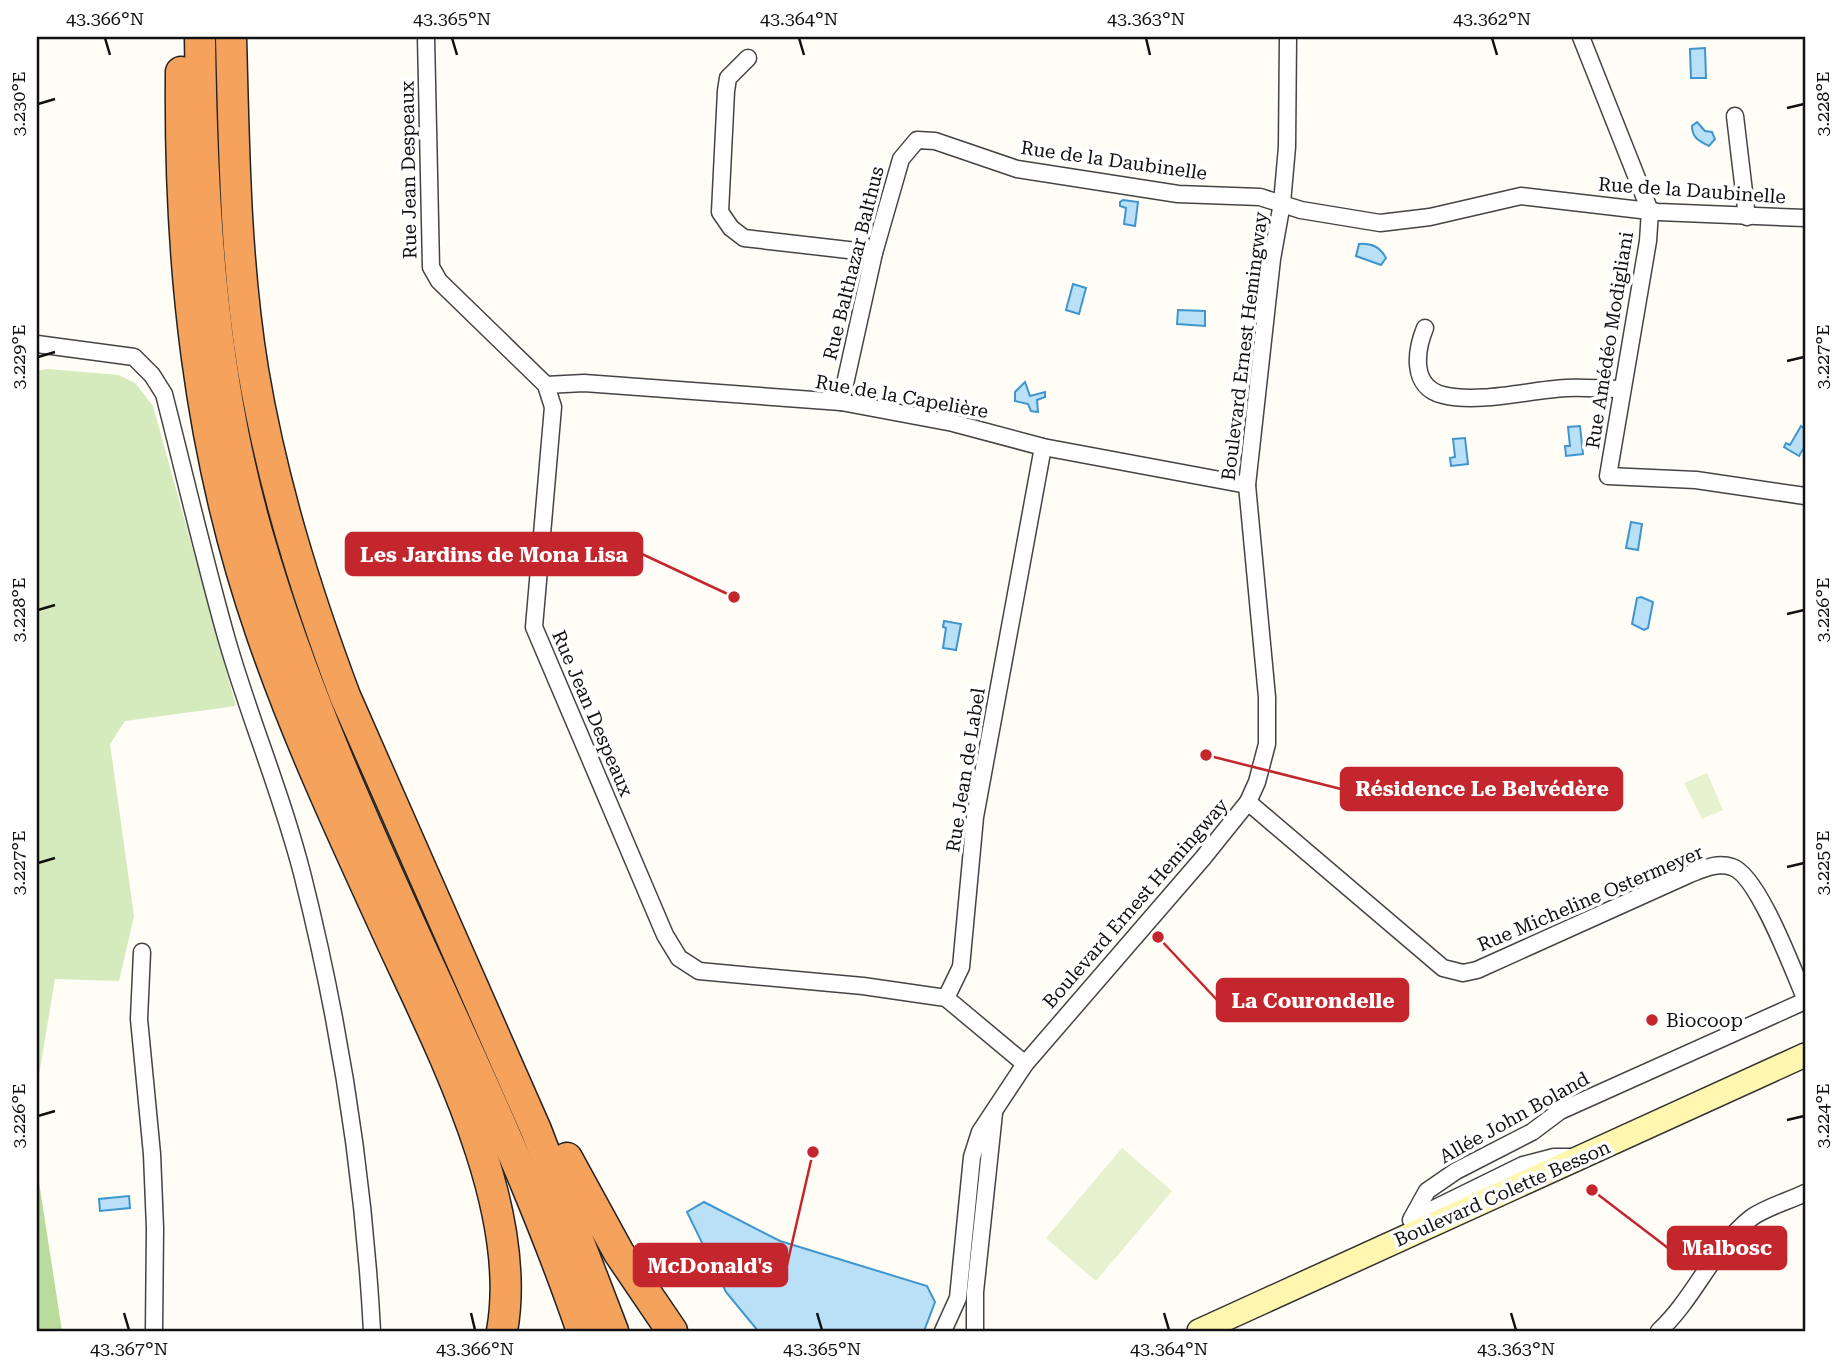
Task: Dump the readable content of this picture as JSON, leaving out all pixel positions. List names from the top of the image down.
{
  "streets": {
    "main road": ["Boulevard Colette Besson"],
    "street": [
      "Rue de la Daubinelle",
      "Rue Jean Despeaux",
      "Rue Balthazar Balthus",
      "Rue Amédéo Modigliani",
      "Boulevard Ernest Hemingway",
      "Rue de la Capelière",
      "Rue Jean de Label",
      "Rue Micheline Ostermeyer",
      "Allée John Boland"
    ]
  },
  "crossings": [
    ["Rue de la Daubinelle", "Rue Balthazar Balthus"],
    ["Rue de la Daubinelle", "Rue Amédéo Modigliani"],
    ["Rue de la Daubinelle", "Boulevard Ernest Hemingway"],
    ["Rue Jean Despeaux", "Rue de la Capelière"],
    ["Rue Jean Despeaux", "Rue Jean de Label"],
    ["Rue Balthazar Balthus", "Rue de la Capelière"],
    ["Boulevard Ernest Hemingway", "Rue de la Capelière"],
    ["Boulevard Ernest Hemingway", "Rue Micheline Ostermeyer"],
    ["Rue de la Capelière", "Rue Jean de Label"],
    ["Rue Micheline Ostermeyer", "Allée John Boland"],
    ["Allée John Boland", "Boulevard Colette Besson"]
  ],
  "places": [
    "Les Jardins de Mona Lisa",
    "Résidence Le Belvédère",
    "La Courondelle",
    "Biocoop",
    "McDonald's",
    "Malbosc"
  ],
  "coordinates": [
    "43.366°N",
    "43.365°N",
    "43.364°N",
    "43.363°N",
    "43.362°N",
    "3.228°E",
    "3.230°E",
    "3.227°E",
    "3.229°E",
    "3.226°E",
    "3.225°E",
    "3.224°E",
    "43.367°N"
  ]
}
